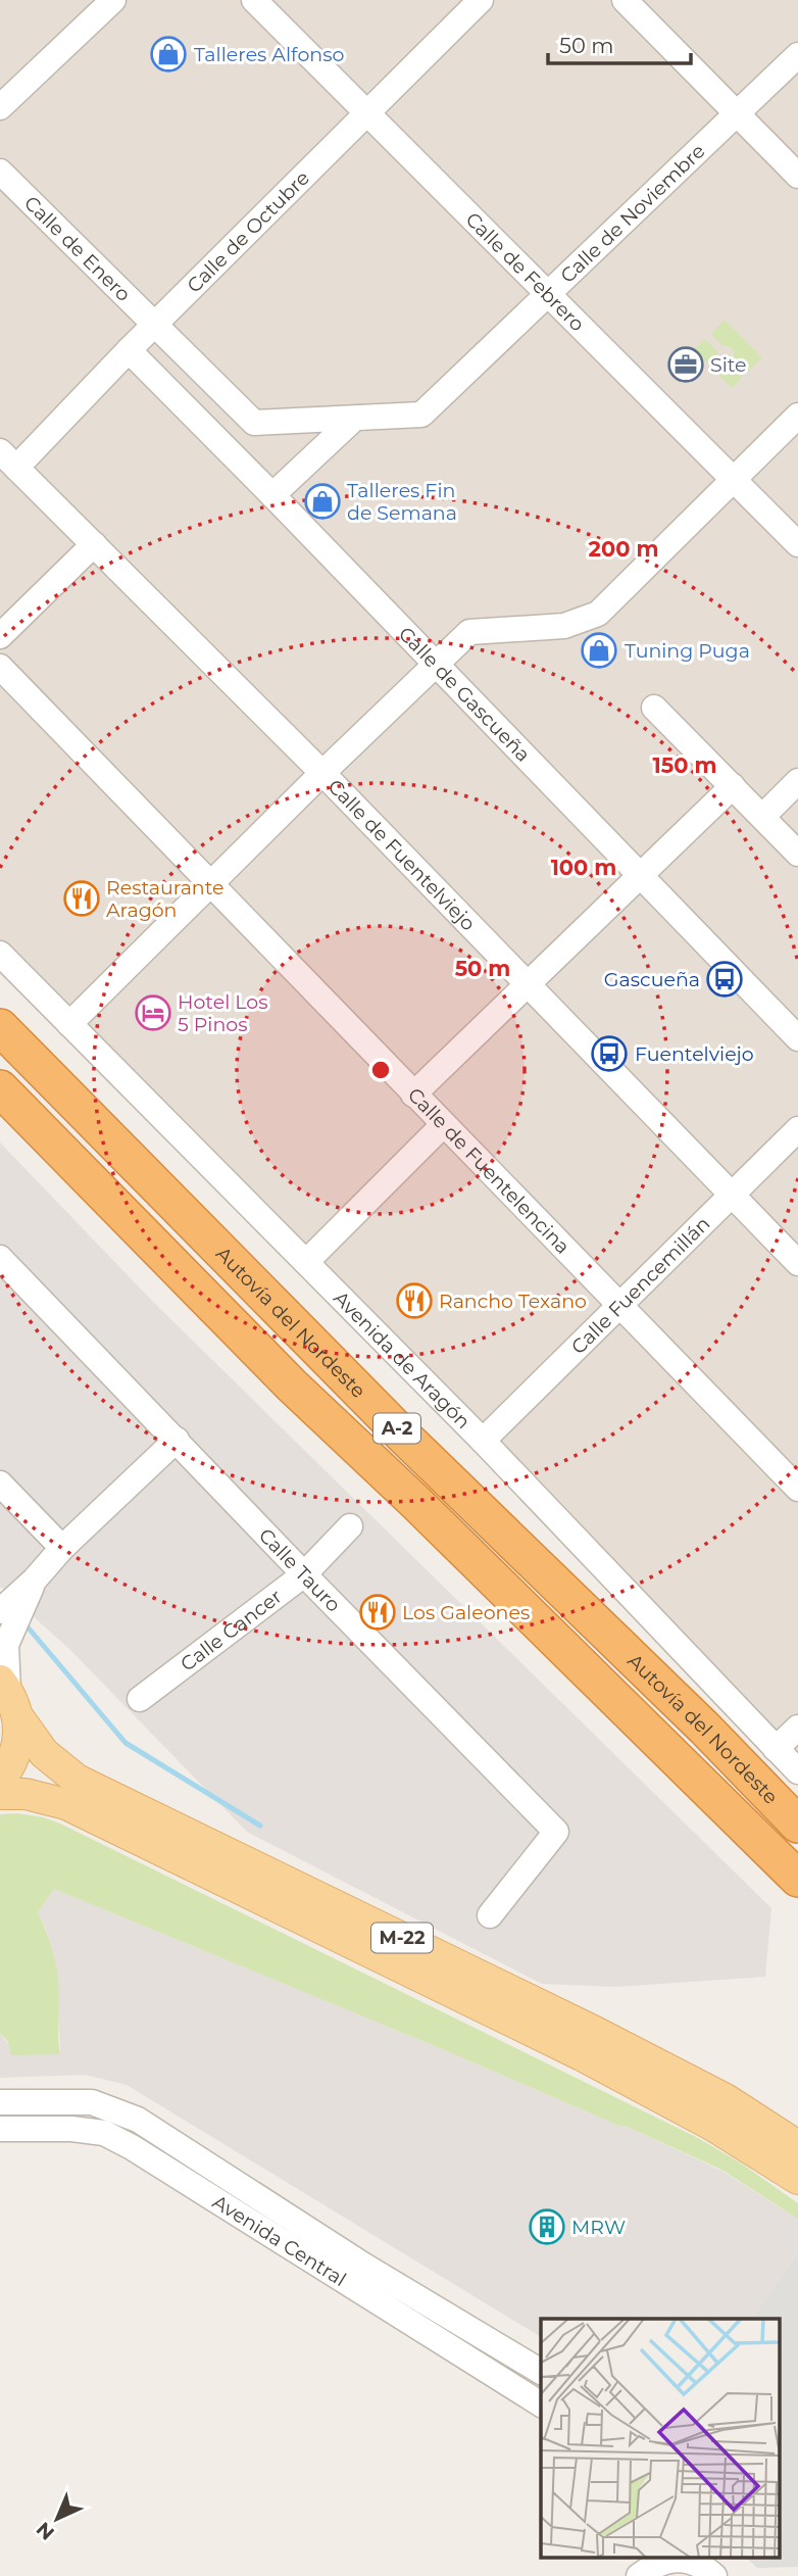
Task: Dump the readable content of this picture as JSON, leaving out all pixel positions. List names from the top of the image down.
{
  "streets": {
    "highway": ["Autovía del Nordeste", "A-2"],
    "main road": ["M-22"],
    "street": [
      "Calle de Noviembre",
      "Calle de Octubre",
      "Calle de Enero",
      "Calle de Febrero",
      "Calle de Gascueña",
      "Calle de Fuentelviejo",
      "Calle de Fuentelencina",
      "Calle Fuencemillán",
      "Avenida de Aragón",
      "Calle Tauro",
      "Calle Cancer",
      "Avenida Central"
    ]
  },
  "crossings": [
    ["Calle de Noviembre", "Calle de Octubre"],
    ["Calle de Noviembre", "Calle de Enero"],
    ["Calle de Noviembre", "Calle de Febrero"],
    ["Calle de Octubre", "Calle de Enero"],
    ["Calle de Octubre", "Calle de Febrero"],
    ["Calle de Octubre", "Calle de Gascueña"],
    ["Calle de Octubre", "Calle de Fuentelviejo"],
    ["Calle de Fuentelviejo", "Calle Fuencemillán"],
    ["Calle de Fuentelencina", "Calle Fuencemillán"],
    ["Calle Fuencemillán", "Avenida de Aragón"],
    ["Calle Tauro", "Calle Cancer"]
  ],
  "places": {
    "shop": ["Talleres Alfonso", "Talleres Fin de Semana", "Tuning Puga"],
    "office": ["Site"],
    "restaurant": ["Restaurante Aragón", "Rancho Texano", "Los Galeones"],
    "bus stop": ["Gascueña", "Fuentelviejo"],
    "hotel": ["Hotel Los 5 Pinos"],
    "building": ["MRW"]
  },
  "scale_bar": "50 m",
  "north": "bottom left",
  "rings": [
    "200 m",
    "150 m",
    "100 m",
    "50 m"
  ]
}
